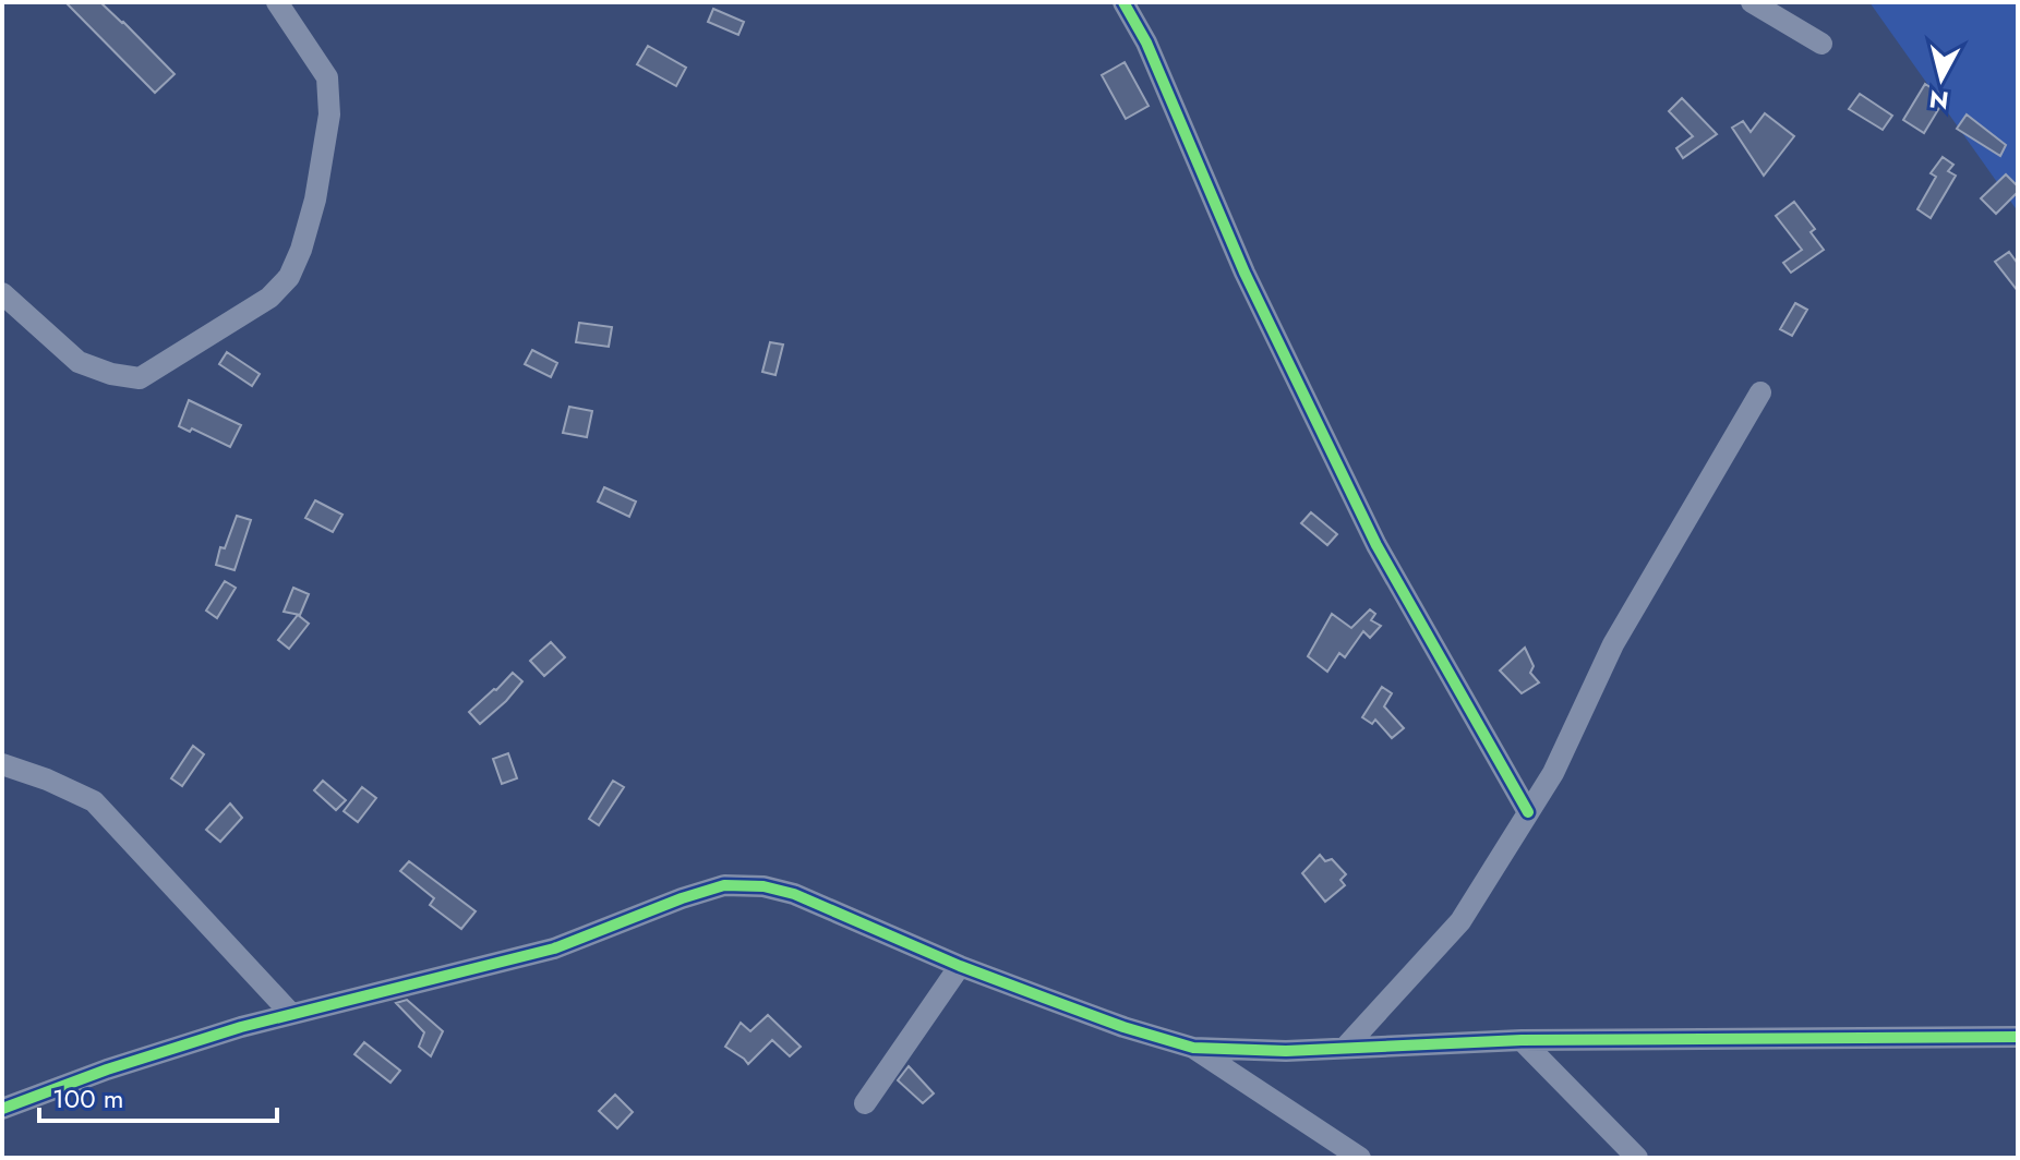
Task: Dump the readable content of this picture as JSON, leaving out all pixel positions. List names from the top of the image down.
{
  "scale_bar": "100 m",
  "north": "bottom"
}
